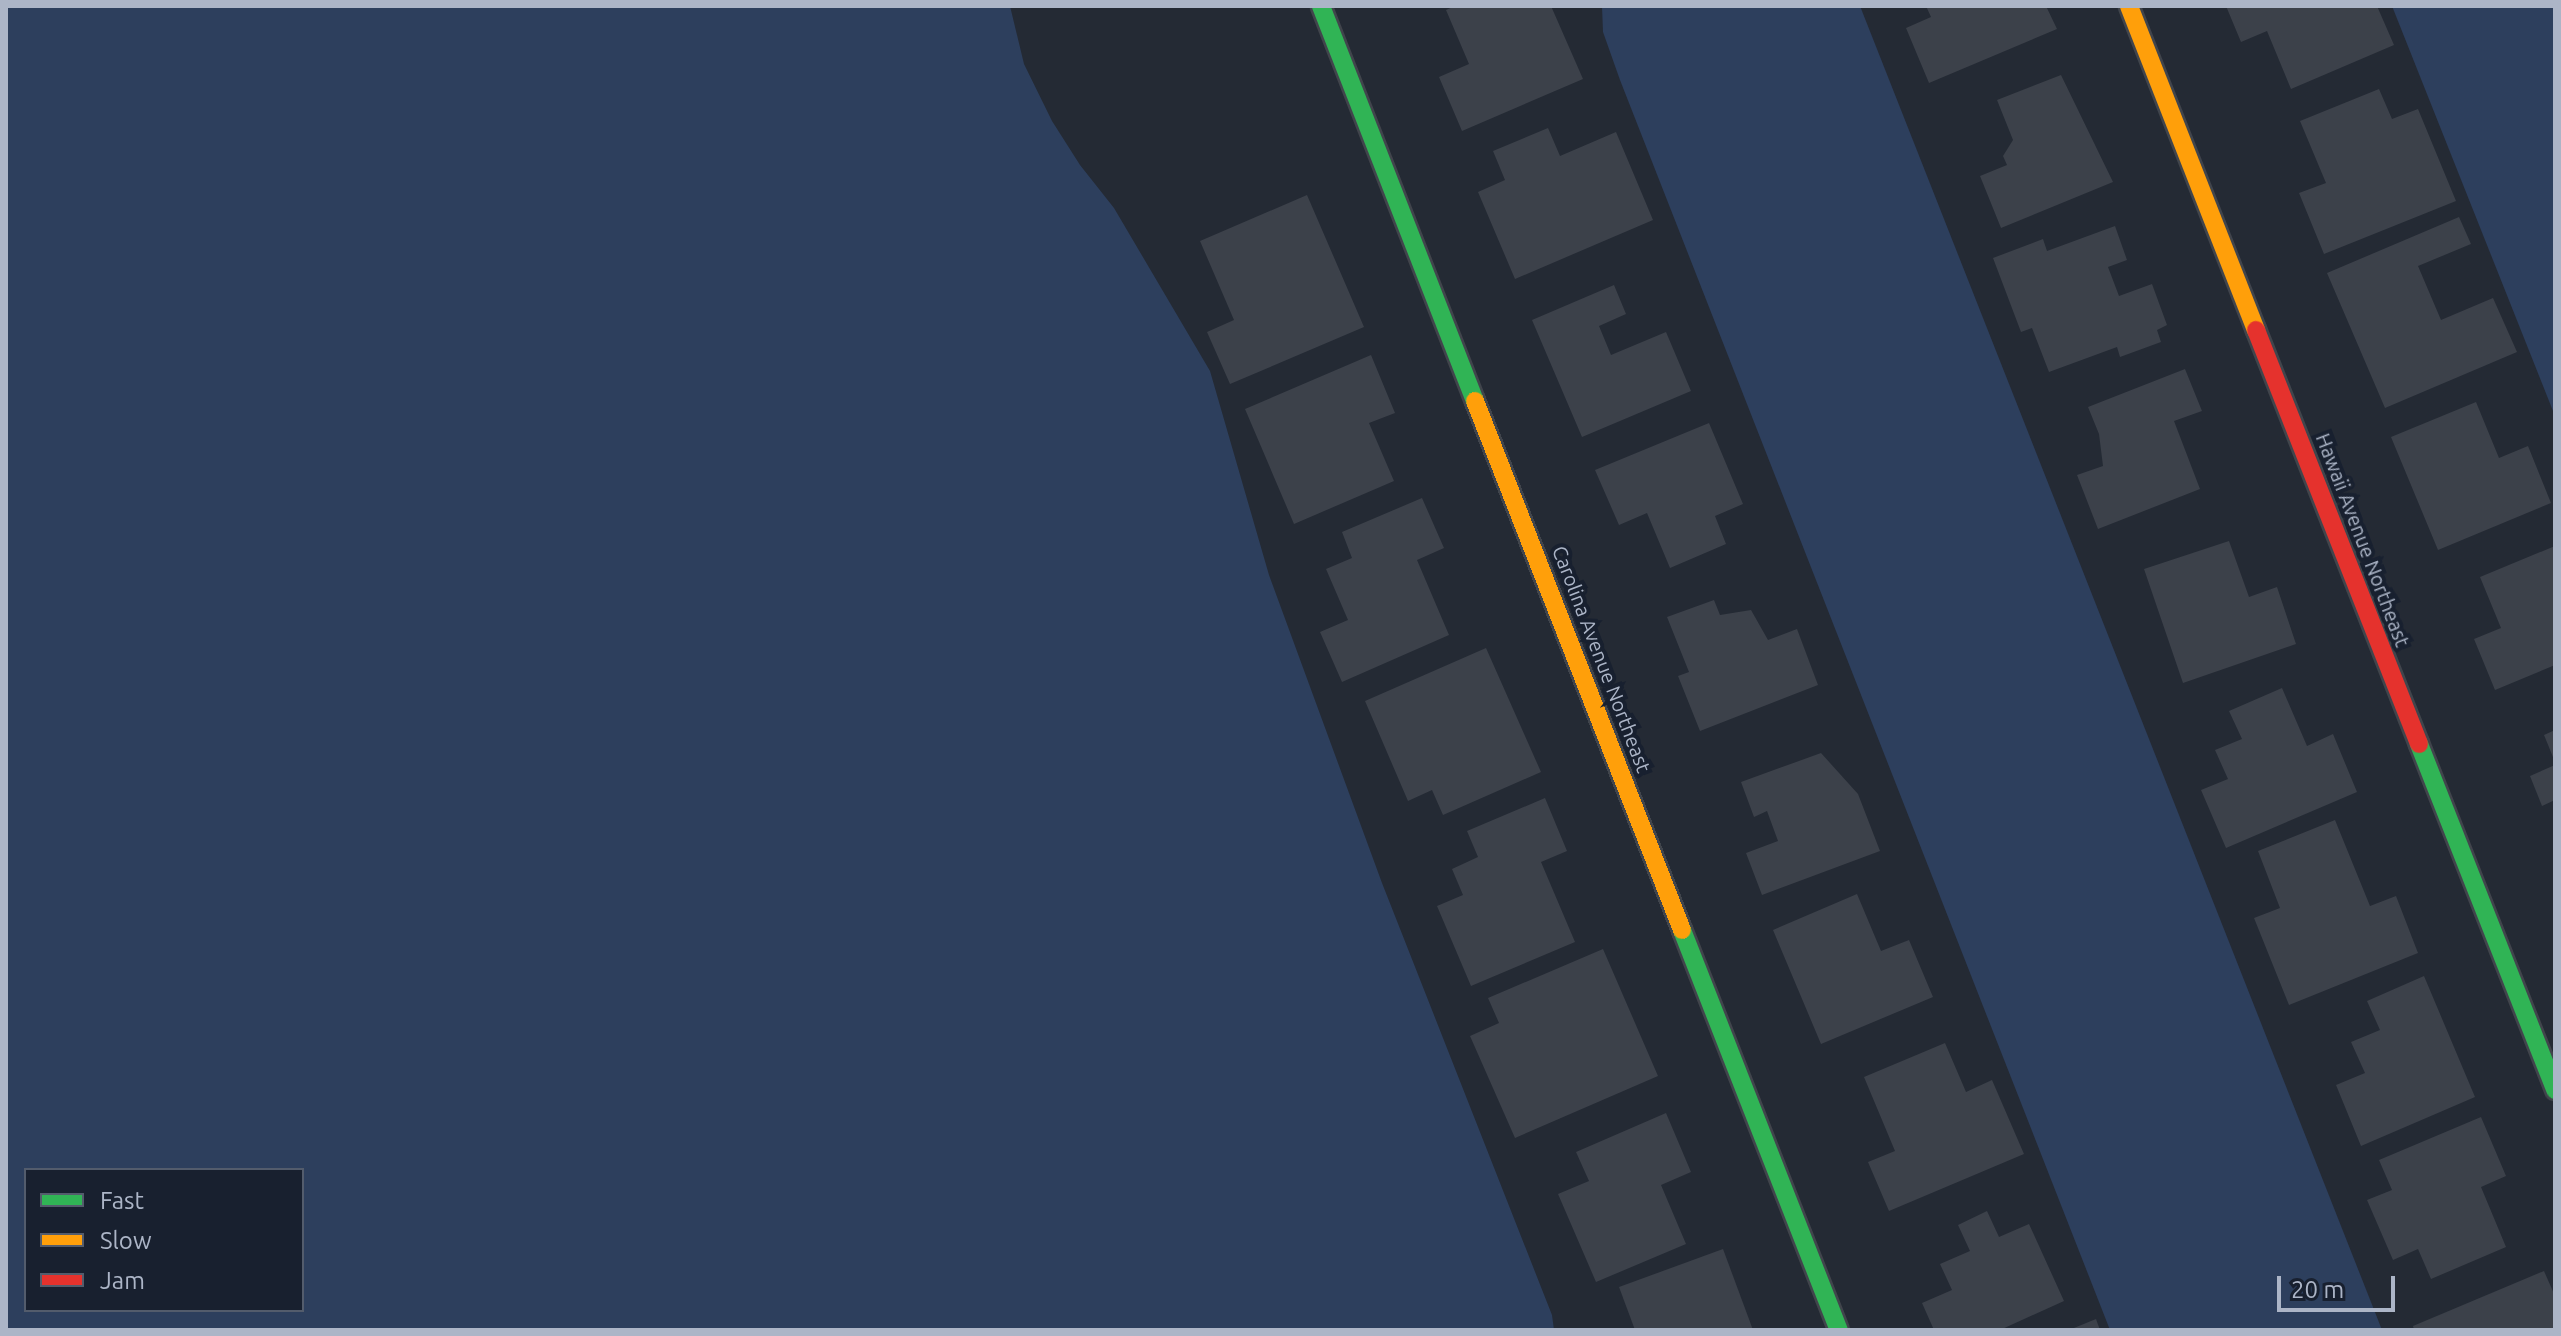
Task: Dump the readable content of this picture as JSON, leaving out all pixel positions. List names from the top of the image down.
{
  "streets": {
    "street": ["Hawaii Avenue Northeast", "Carolina Avenue Northeast"]
  },
  "legend": ["Fast", "Slow", "Jam"],
  "scale_bar": "20 m"
}
